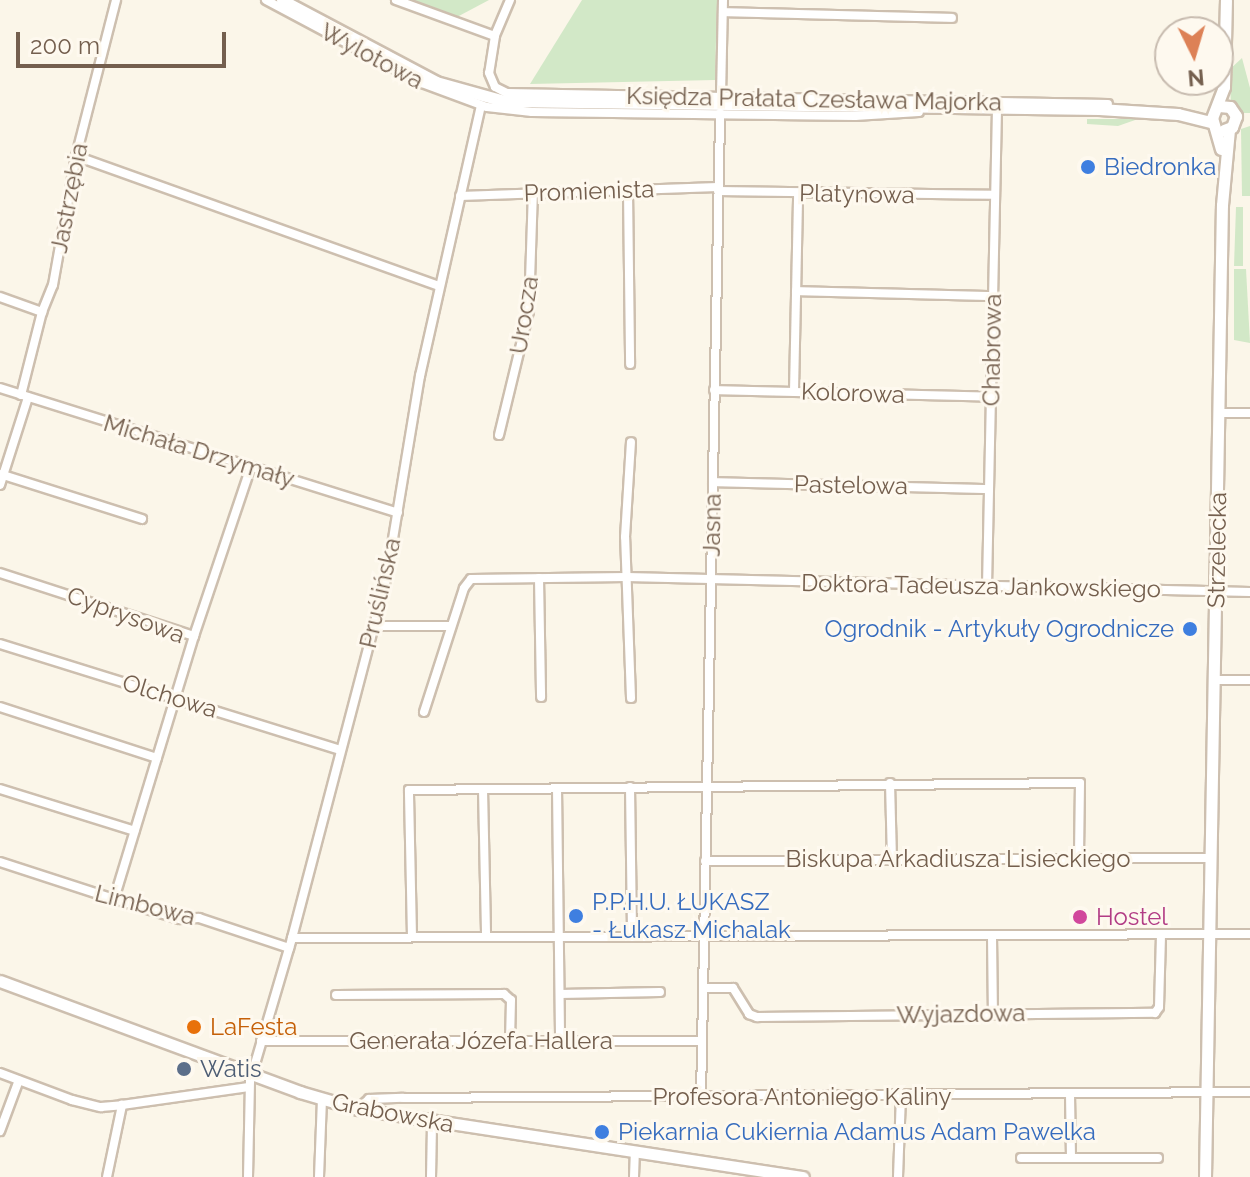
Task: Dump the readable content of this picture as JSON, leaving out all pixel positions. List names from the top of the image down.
{
  "streets": {
    "street": [
      "Wylotowa",
      "Księdza Prałata Czesława Majorka",
      "Promienista",
      "Platynowa",
      "Jastrzębia",
      "Urocza",
      "Chabrowa",
      "Kolorowa",
      "Michała Drzymały",
      "Pastelowa",
      "Jasna",
      "Strzelecka",
      "Doktora Tadeusza Jankowskiego",
      "Pruślińska",
      "Cyprysowa",
      "Olchowa",
      "Biskupa Arkadiusza Lisieckiego",
      "Limbowa",
      "Wyjazdowa",
      "Generała Józefa Hallera",
      "Profesora Antoniego Kaliny",
      "Grabowska"
    ]
  },
  "crossings": [
    ["Wylotowa", "Księdza Prałata Czesława Majorka"],
    ["Wylotowa", "Pruślińska"],
    ["Księdza Prałata Czesława Majorka", "Chabrowa"],
    ["Księdza Prałata Czesława Majorka", "Jasna"],
    ["Księdza Prałata Czesława Majorka", "Strzelecka"],
    ["Księdza Prałata Czesława Majorka", "Pruślińska"],
    ["Promienista", "Platynowa"],
    ["Promienista", "Urocza"],
    ["Promienista", "Jasna"],
    ["Promienista", "Pruślińska"],
    ["Platynowa", "Chabrowa"],
    ["Platynowa", "Jasna"],
    ["Jastrzębia", "Michała Drzymały"],
    ["Chabrowa", "Kolorowa"],
    ["Chabrowa", "Pastelowa"],
    ["Chabrowa", "Doktora Tadeusza Jankowskiego"],
    ["Kolorowa", "Jasna"],
    ["Michała Drzymały", "Pruślińska"],
    ["Pastelowa", "Jasna"],
    ["Jasna", "Doktora Tadeusza Jankowskiego"],
    ["Jasna", "Biskupa Arkadiusza Lisieckiego"],
    ["Jasna", "Limbowa"],
    ["Jasna", "Wyjazdowa"],
    ["Jasna", "Generała Józefa Hallera"],
    ["Jasna", "Profesora Antoniego Kaliny"],
    ["Strzelecka", "Doktora Tadeusza Jankowskiego"],
    ["Strzelecka", "Biskupa Arkadiusza Lisieckiego"],
    ["Strzelecka", "Limbowa"],
    ["Strzelecka", "Profesora Antoniego Kaliny"],
    ["Pruślińska", "Olchowa"],
    ["Pruślińska", "Limbowa"],
    ["Pruślińska", "Generała Józefa Hallera"],
    ["Pruślińska", "Grabowska"],
    ["Cyprysowa", "Olchowa"],
    ["Cyprysowa", "Limbowa"],
    ["Limbowa", "Wyjazdowa"],
    ["Profesora Antoniego Kaliny", "Grabowska"]
  ],
  "places": [
    "Biedronka",
    "Ogrodnik - Artykuły Ogrodnicze",
    "P.P.H.U. ŁUKASZ - Łukasz Michalak",
    "Hostel",
    "LaFesta",
    "Watis",
    "Piekarnia Cukiernia Adamus Adam Pawelka"
  ],
  "scale_bar": "200 m",
  "north": "bottom"
}
